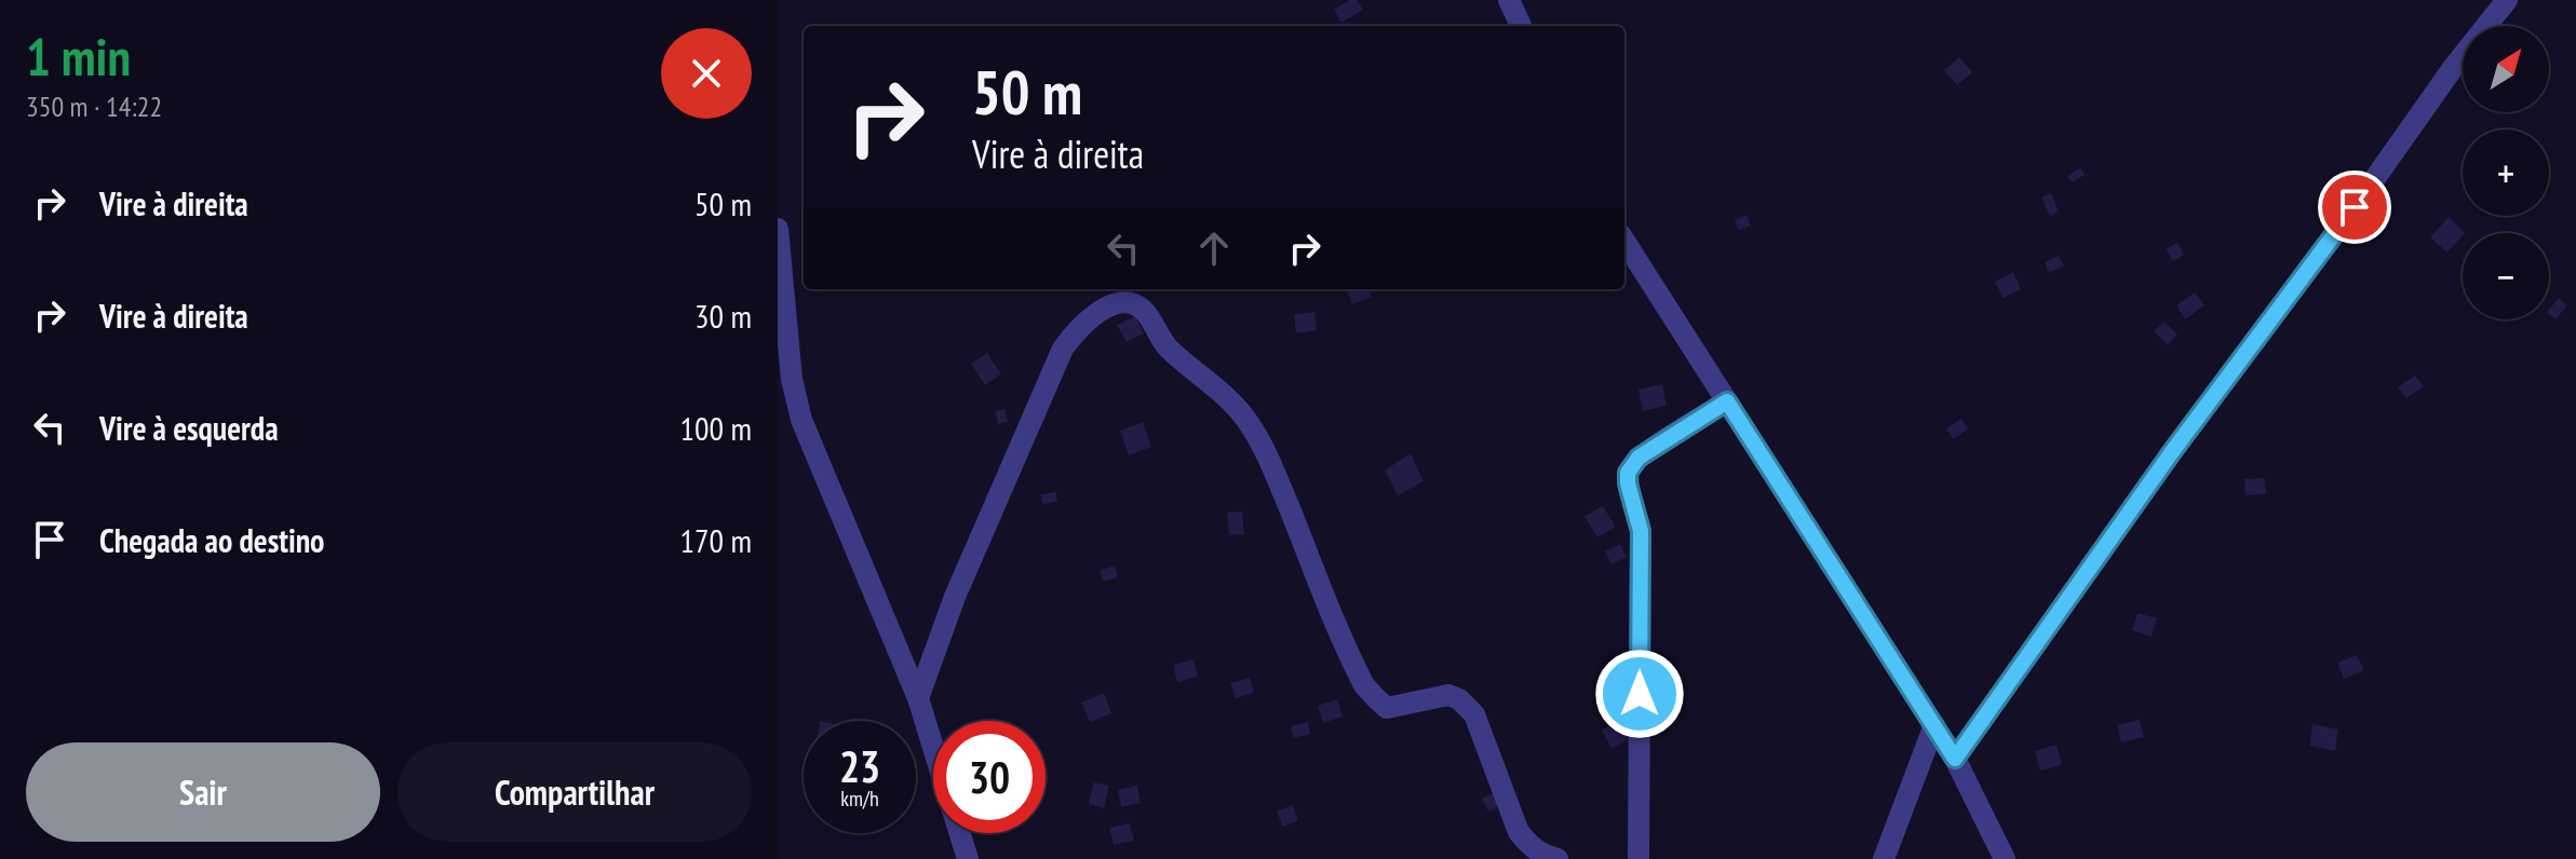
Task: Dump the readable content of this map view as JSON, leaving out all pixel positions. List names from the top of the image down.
{
  "north": "top right",
  "page": {
    "heading": ["1 min", "350 m · 14:22"],
    "map_buttons": ["+", "−"],
    "turn": ["50 m", "Vire à direita"],
    "list": [
      {
        "name": "Vire à direita",
        "value": "50 m"
      },
      {
        "name": "Vire à direita",
        "value": "30 m"
      },
      {
        "name": "Vire à esquerda",
        "value": "100 m"
      },
      {
        "name": "Chegada ao destino",
        "value": "170 m"
      }
    ],
    "speed": "23 km/h",
    "limit": "30",
    "buttons": ["Sair", "Compartilhar"]
  }
}
